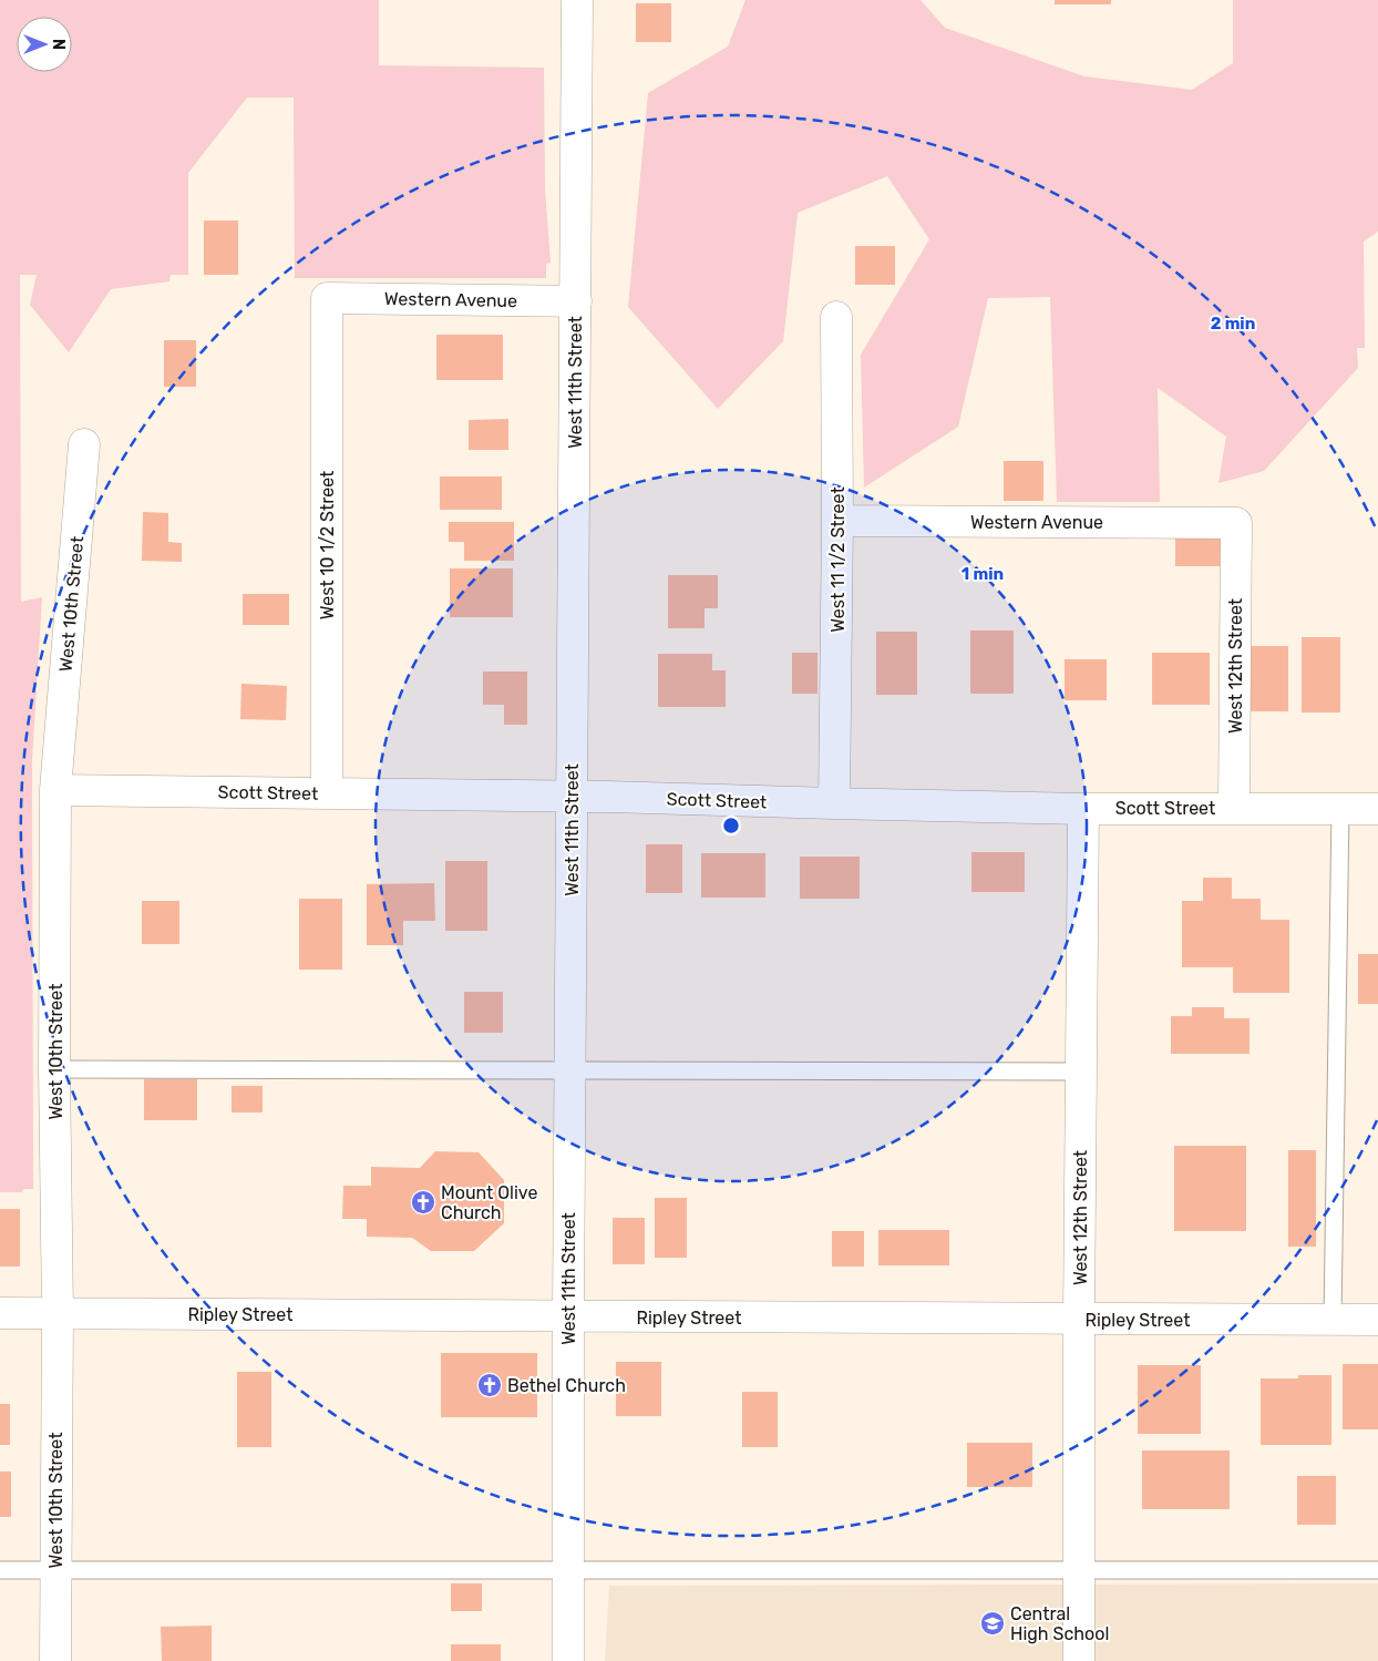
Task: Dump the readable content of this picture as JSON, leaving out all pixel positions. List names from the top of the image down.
{
  "streets": {
    "street": [
      "Western Avenue",
      "West 11th Street",
      "West 10 1/2 Street",
      "West 11 1/2 Street",
      "West 10th Street",
      "West 12th Street",
      "Scott Street",
      "Ripley Street"
    ]
  },
  "crossings": [
    ["Western Avenue", "West 11th Street"],
    ["Western Avenue", "West 10 1/2 Street"],
    ["Western Avenue", "West 11 1/2 Street"],
    ["Western Avenue", "West 12th Street"],
    ["West 11th Street", "Scott Street"],
    ["West 11th Street", "Ripley Street"],
    ["West 10 1/2 Street", "Scott Street"],
    ["West 11 1/2 Street", "Scott Street"],
    ["West 10th Street", "Scott Street"],
    ["West 10th Street", "Ripley Street"],
    ["West 12th Street", "Scott Street"],
    ["West 12th Street", "Ripley Street"]
  ],
  "places": {
    "church": ["Mount Olive Church", "Bethel Church"],
    "school or university": ["Central High School"]
  },
  "north": "right",
  "rings": ["2 min", "1 min"]
}
